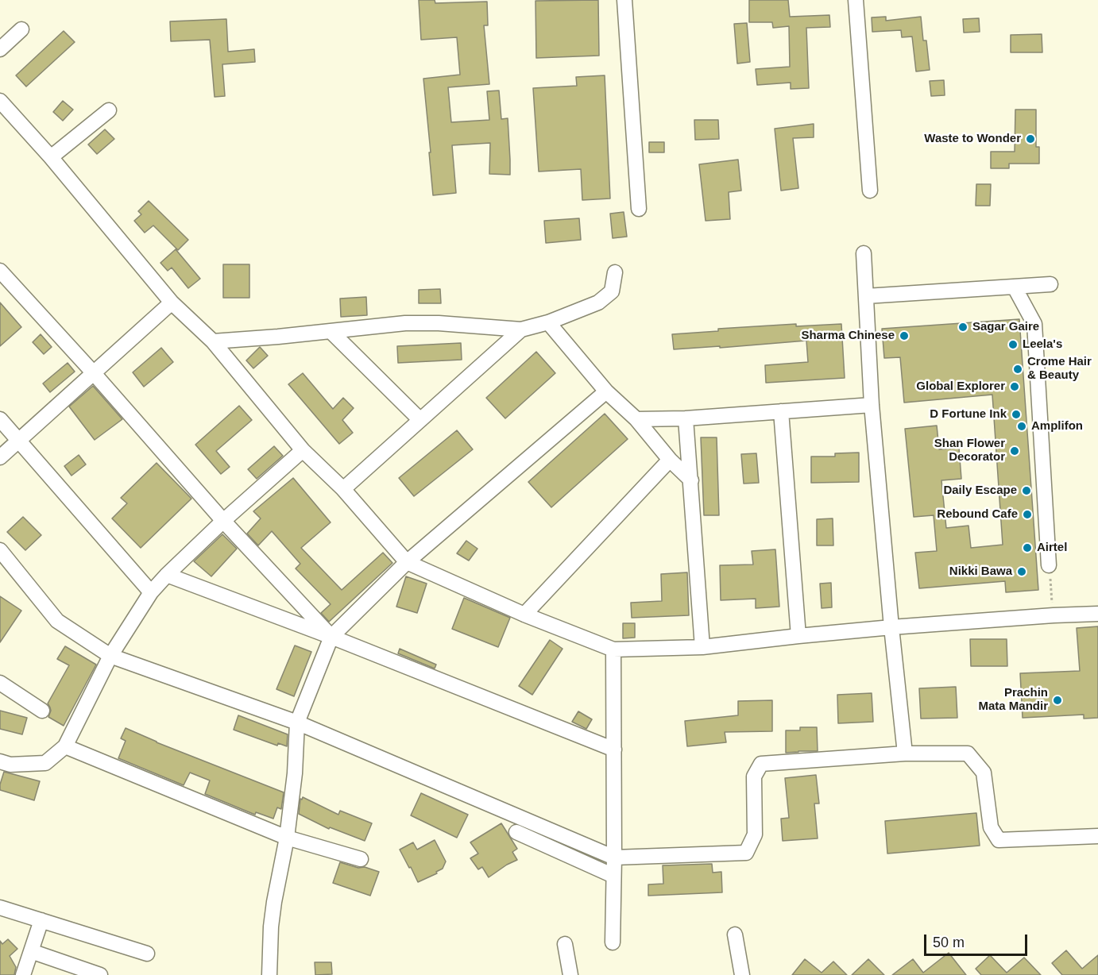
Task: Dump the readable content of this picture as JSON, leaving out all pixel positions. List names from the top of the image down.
{
  "places": [
    "Waste to Wonder",
    "Sagar Gaire",
    "Sharma Chinese",
    "Leela's",
    "Crome Hair & Beauty",
    "Global Explorer",
    "D Fortune Ink",
    "Amplifon",
    "Shan Flower Decorator",
    "Daily Escape",
    "Rebound Cafe",
    "Airtel",
    "Nikki Bawa",
    "Prachin Mata Mandir"
  ],
  "scale_bar": "50 m"
}
